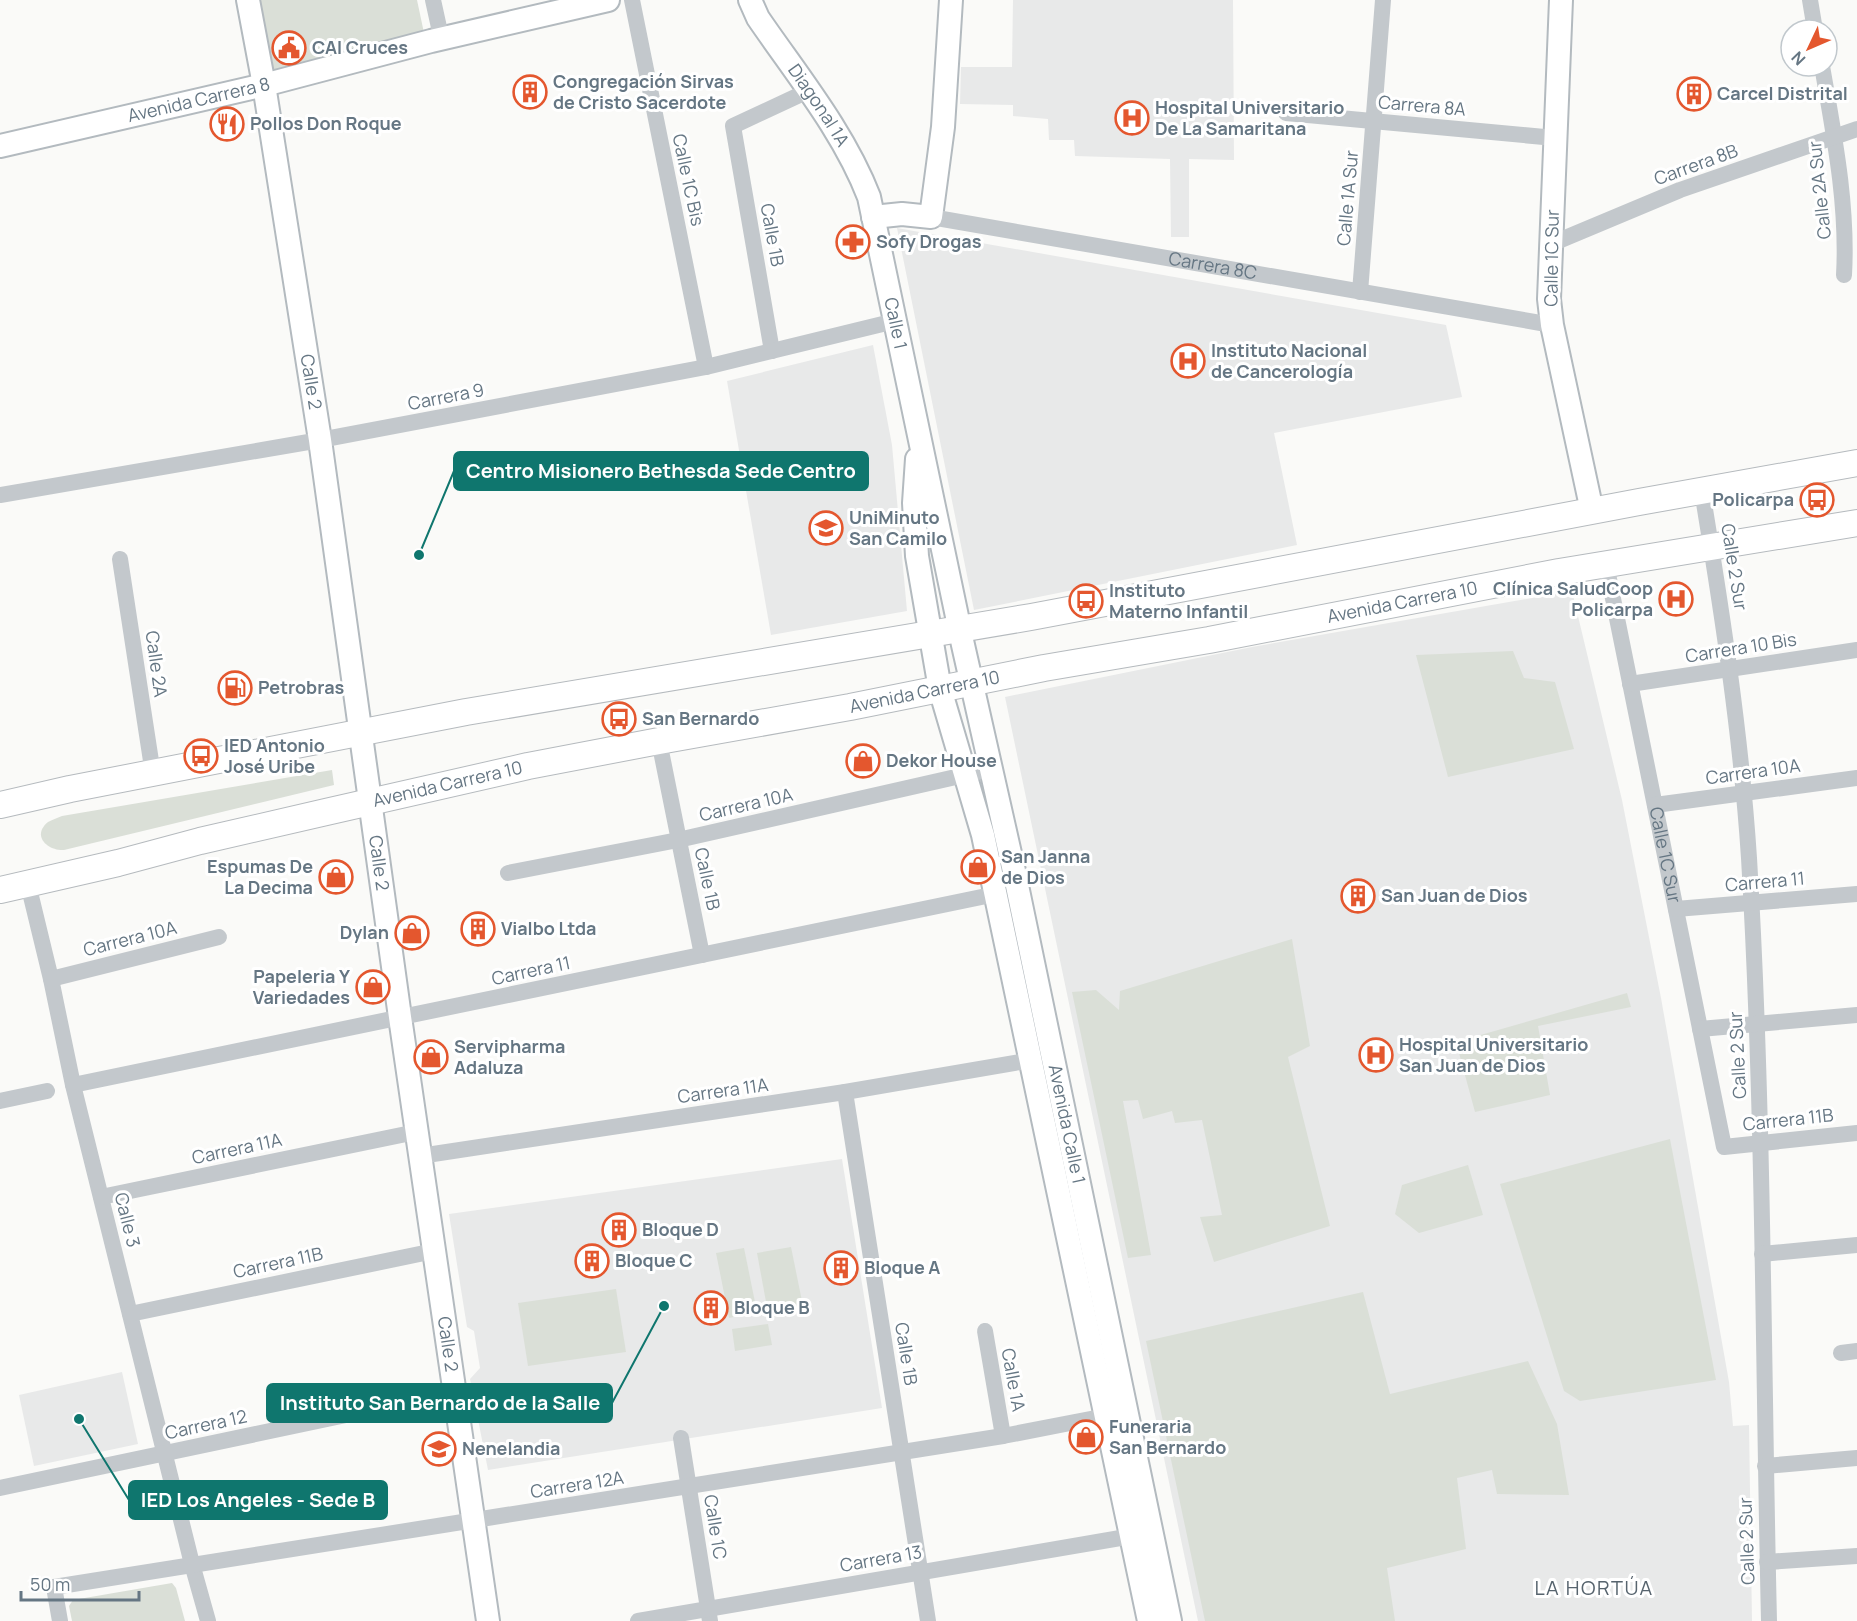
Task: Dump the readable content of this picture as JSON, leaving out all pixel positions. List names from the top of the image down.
{
  "streets": {
    "main road": ["Avenida Carrera 10"],
    "street": [
      "Avenida Carrera 8",
      "Diagonal 1A",
      "Carrera 8A",
      "Carrera 8B",
      "Calle 1C Bis",
      "Calle 2A Sur",
      "Calle 1A Sur",
      "Calle 1B",
      "Calle 1C Sur",
      "Carrera 8C",
      "Calle 1",
      "Calle 2",
      "Carrera 9",
      "Calle 2 Sur",
      "Carrera 10 Bis",
      "Calle 2A",
      "Carrera 10A",
      "Carrera 11",
      "Carrera 11A",
      "Carrera 11B",
      "Avenida Calle 1",
      "Calle 3",
      "Calle 1A",
      "Carrera 12",
      "Carrera 12A",
      "Calle 1C",
      "Carrera 13"
    ]
  },
  "crossings": [
    ["Avenida Carrera 8", "Calle 2"],
    ["Diagonal 1A", "Calle 1B"],
    ["Diagonal 1A", "Carrera 8C"],
    ["Diagonal 1A", "Calle 1"],
    ["Carrera 8A", "Calle 1A Sur"],
    ["Carrera 8A", "Calle 1C Sur"],
    ["Carrera 8B", "Calle 2A Sur"],
    ["Carrera 8B", "Calle 1C Sur"],
    ["Calle 1C Bis", "Carrera 9"],
    ["Calle 1A Sur", "Carrera 8C"],
    ["Calle 1B", "Carrera 9"],
    ["Calle 1B", "Avenida Carrera 10"],
    ["Calle 1B", "Carrera 10A"],
    ["Calle 1B", "Carrera 11"],
    ["Calle 1B", "Carrera 11A"],
    ["Calle 1B", "Carrera 12A"],
    ["Calle 1B", "Carrera 13"],
    ["Calle 1C Sur", "Carrera 8C"],
    ["Calle 1C Sur", "Avenida Carrera 10"],
    ["Calle 1C Sur", "Carrera 10 Bis"],
    ["Calle 1C Sur", "Carrera 10A"],
    ["Calle 1C Sur", "Carrera 11"],
    ["Calle 1C Sur", "Carrera 11B"],
    ["Carrera 8C", "Calle 1"],
    ["Calle 1", "Carrera 9"],
    ["Calle 1", "Avenida Calle 1"],
    ["Calle 2", "Carrera 9"],
    ["Calle 2", "Avenida Carrera 10"],
    ["Calle 2", "Carrera 11"],
    ["Calle 2", "Carrera 11A"],
    ["Calle 2", "Carrera 11B"],
    ["Calle 2", "Carrera 12"],
    ["Calle 2", "Carrera 12A"],
    ["Calle 2 Sur", "Avenida Carrera 10"],
    ["Calle 2 Sur", "Carrera 10 Bis"],
    ["Calle 2 Sur", "Carrera 10A"],
    ["Calle 2 Sur", "Carrera 11"],
    ["Calle 2 Sur", "Carrera 11B"],
    ["Avenida Carrera 10", "Avenida Calle 1"],
    ["Avenida Carrera 10", "Calle 3"],
    ["Carrera 10A", "Avenida Calle 1"],
    ["Carrera 10A", "Calle 3"],
    ["Carrera 11", "Avenida Calle 1"],
    ["Carrera 11", "Calle 3"],
    ["Carrera 11A", "Avenida Calle 1"],
    ["Carrera 11A", "Calle 3"],
    ["Carrera 11B", "Calle 3"],
    ["Avenida Calle 1", "Carrera 12A"],
    ["Avenida Calle 1", "Carrera 13"],
    ["Calle 3", "Carrera 12"],
    ["Calle 3", "Carrera 12A"],
    ["Calle 1A", "Carrera 12A"],
    ["Carrera 12A", "Calle 1C"],
    ["Calle 1C", "Carrera 13"]
  ],
  "districts": ["LA HORTÚA"],
  "places": {
    "public building": ["CAI Cruces"],
    "building": [
      "Congregación Sirvas de Cristo Sacerdote",
      "Carcel Distrital",
      "San Juan de Dios",
      "Vialbo Ltda",
      "Bloque D",
      "Bloque C",
      "Bloque A",
      "Bloque B"
    ],
    "hospital": [
      "Hospital Universitario De La Samaritana",
      "Instituto Nacional de Cancerología",
      "Clínica SaludCoop Policarpa",
      "Hospital Universitario San Juan de Dios"
    ],
    "restaurant": ["Pollos Don Roque"],
    "pharmacy": ["Sofy Drogas"],
    "bus stop": [
      "Policarpa",
      "Instituto Materno Infantil",
      "San Bernardo",
      "IED Antonio José Uribe"
    ],
    "school or university": ["UniMinuto San Camilo", "Nenelandia"],
    "other": ["Centro Misionero Bethesda Sede Centro", "Instituto San Bernardo de la Salle", "IED Los Angeles - Sede B"],
    "fuel station": ["Petrobras"],
    "shop": [
      "Dekor House",
      "San Janna de Dios",
      "Espumas De La Decima",
      "Dylan",
      "Papeleria Y Variedades",
      "Servipharma Adaluza",
      "Funeraria San Bernardo"
    ]
  },
  "scale_bar": "50 m",
  "north": "bottom left"
}
